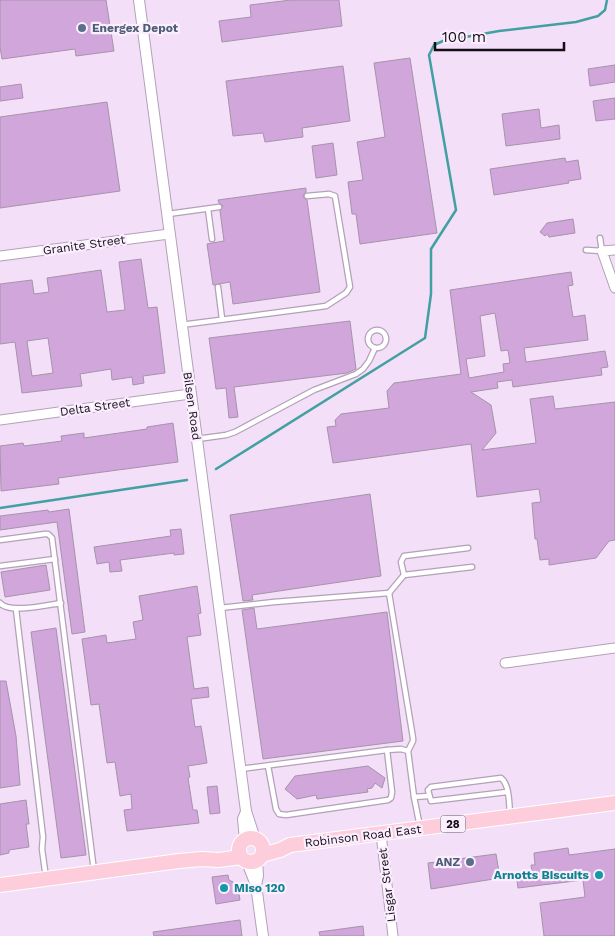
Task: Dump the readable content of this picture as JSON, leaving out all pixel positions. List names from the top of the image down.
{
  "streets": {
    "main road": ["28", "Robinson Road East"],
    "street": [
      "Granite Street",
      "Bilsen Road",
      "Delta Street",
      "Lisgar Street"
    ]
  },
  "crossings": [
    ["Granite Street", "Bilsen Road"],
    ["Bilsen Road", "Delta Street"],
    ["Bilsen Road", "Robinson Road East"],
    ["Robinson Road East", "Lisgar Street"]
  ],
  "places": [
    "Energex Depot",
    "ANZ",
    "Arnotts Biscuits",
    "Miso 120"
  ],
  "scale_bar": "100 m"
}
